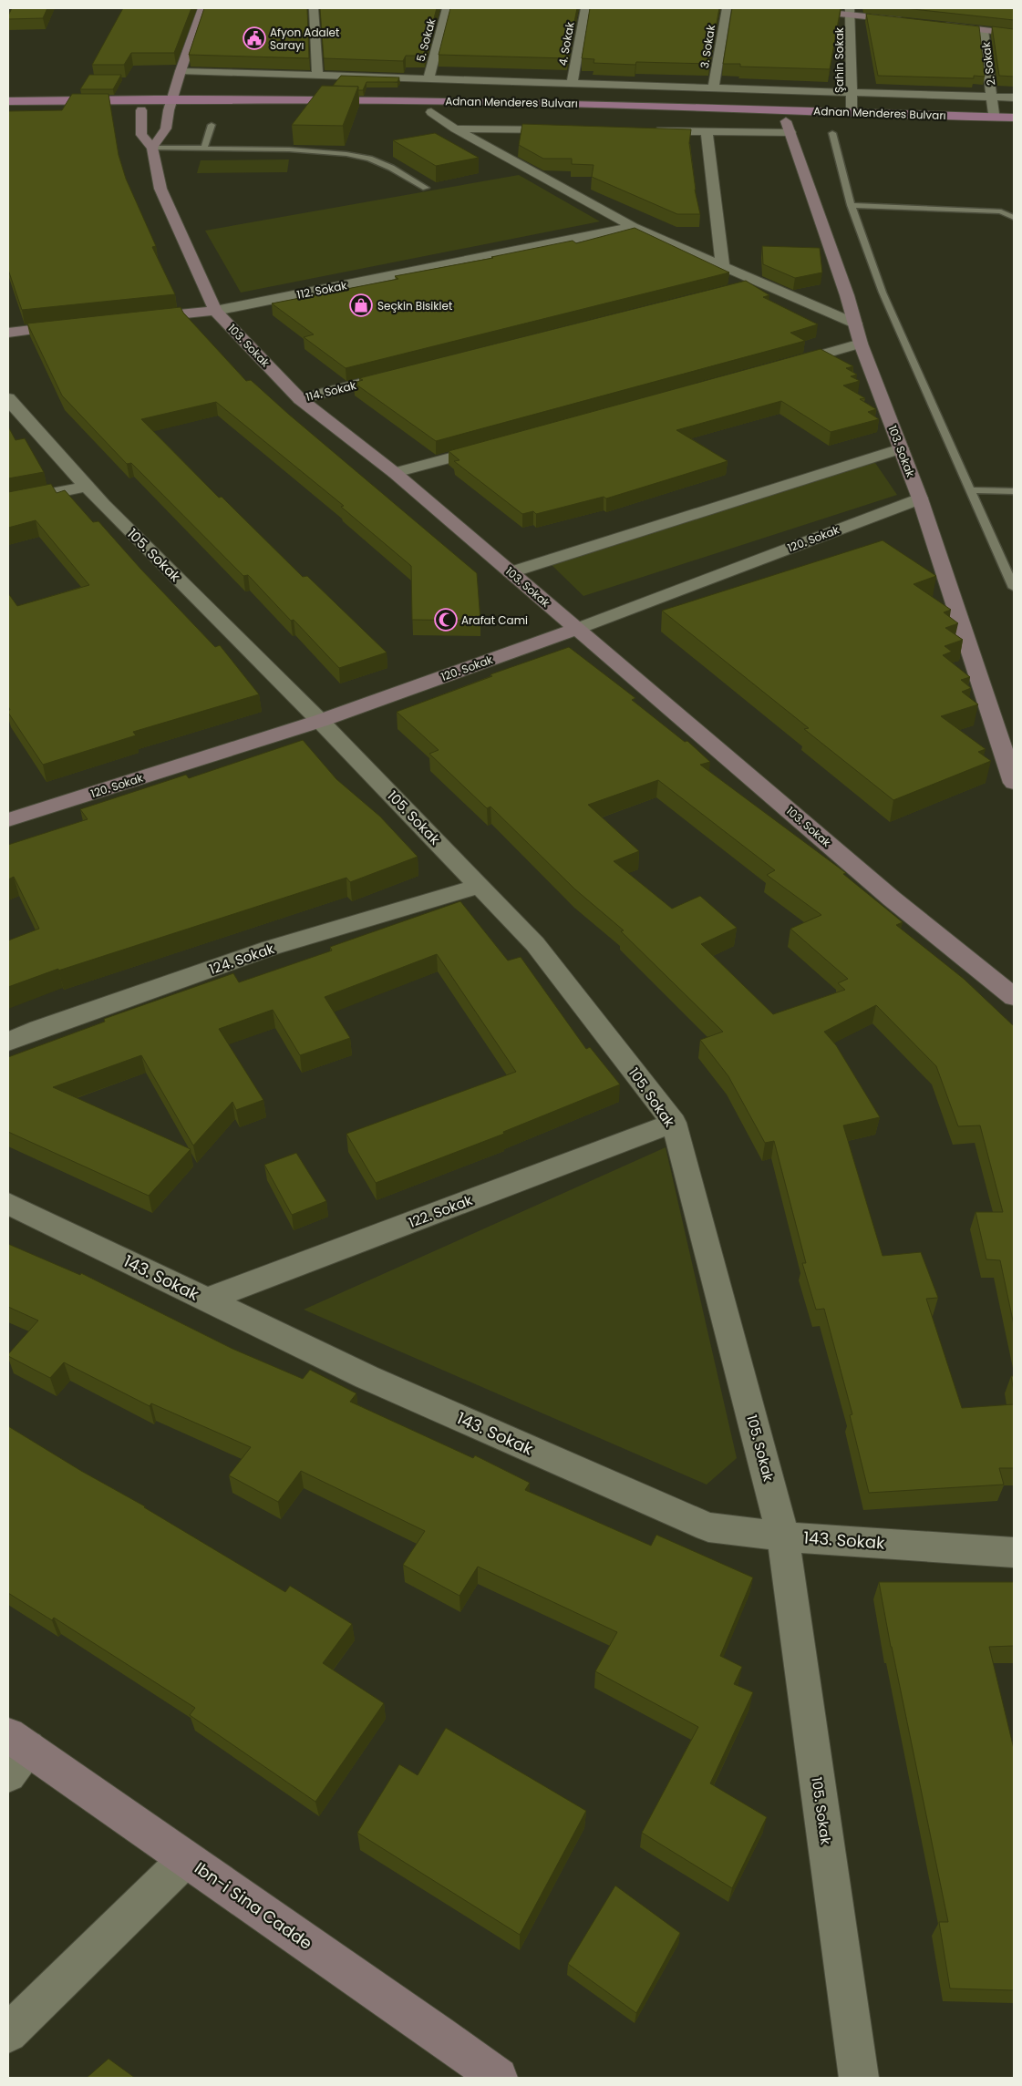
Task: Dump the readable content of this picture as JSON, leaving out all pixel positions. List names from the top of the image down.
{
  "streets": {
    "main road": ["Adnan Menderes Bulvarı"],
    "street": [
      "5. Sokak",
      "4. Sokak",
      "3. Sokak",
      "Şahin Sokak",
      "2. Sokak",
      "112. Sokak",
      "103. Sokak",
      "114. Sokak",
      "120. Sokak",
      "105. Sokak",
      "124. Sokak",
      "122. Sokak",
      "143. Sokak",
      "Ibn-i Sina Cadde"
    ]
  },
  "crossings": [
    ["Şahin Sokak", "Adnan Menderes Bulvarı"],
    ["2. Sokak", "Adnan Menderes Bulvarı"],
    ["Adnan Menderes Bulvarı", "103. Sokak"],
    ["112. Sokak", "103. Sokak"],
    ["103. Sokak", "114. Sokak"],
    ["103. Sokak", "120. Sokak"],
    ["120. Sokak", "105. Sokak"],
    ["105. Sokak", "124. Sokak"],
    ["105. Sokak", "122. Sokak"],
    ["105. Sokak", "143. Sokak"],
    ["122. Sokak", "143. Sokak"]
  ],
  "places": {
    "public building": ["Afyon Adalet Sarayı"],
    "shop": ["Seçkin Bisiklet"],
    "mosque": ["Arafat Cami"]
  }
}
